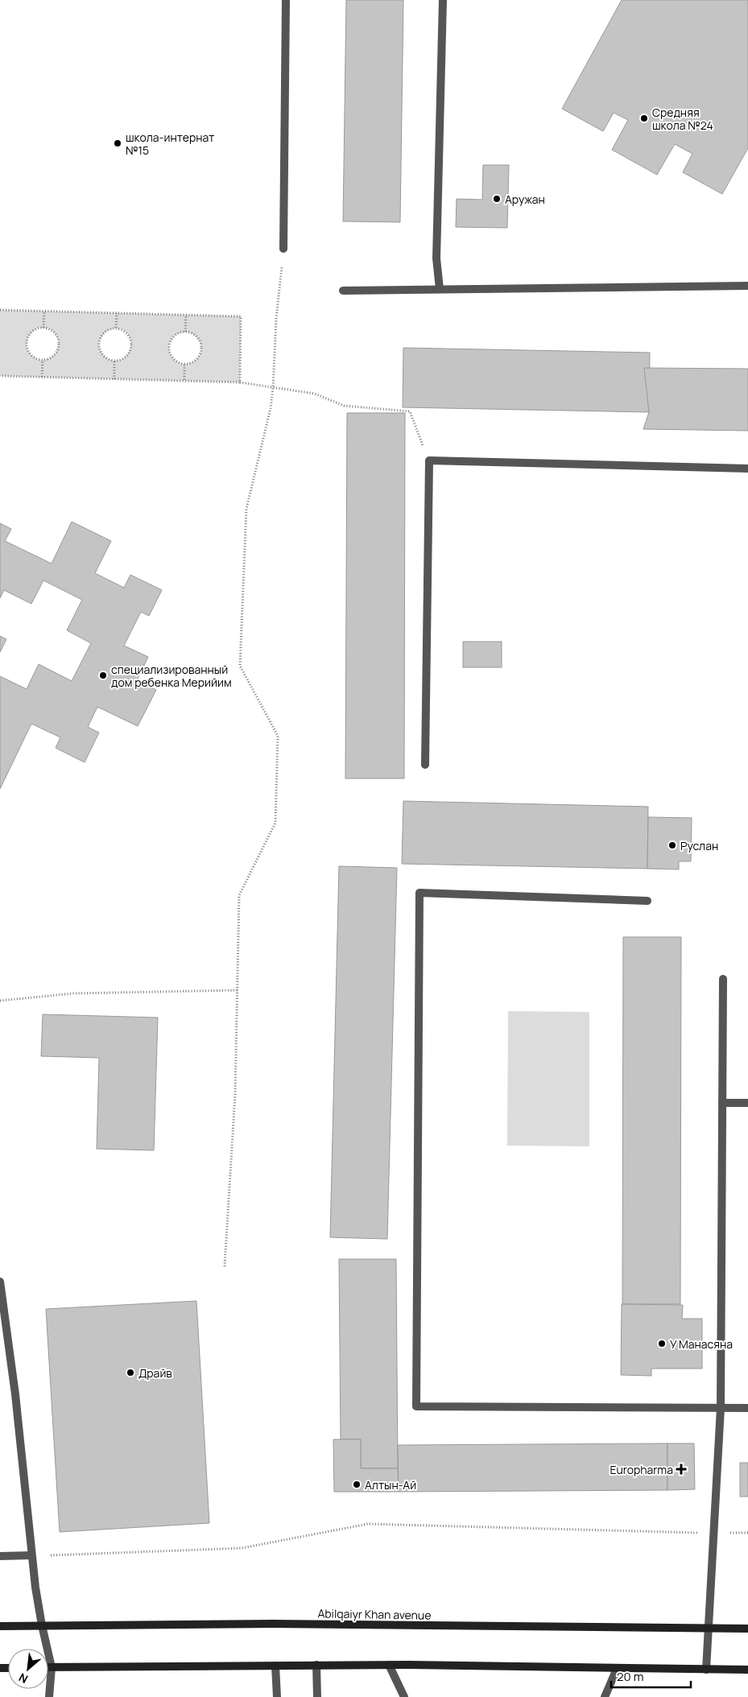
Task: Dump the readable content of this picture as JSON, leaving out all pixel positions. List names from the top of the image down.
{
  "streets": {
    "main road": ["Abilqaiyr Khan avenue"]
  },
  "places": {
    "other": [
      "Средняя школа №24",
      "школа-интернат №15",
      "Аружан",
      "специализированный дом ребенка Мерийим",
      "Руслан",
      "У Манасяна",
      "Драйв",
      "Алтын-Ай"
    ],
    "health": ["Europharma"]
  },
  "scale_bar": "20 m",
  "north": "bottom left"
}
